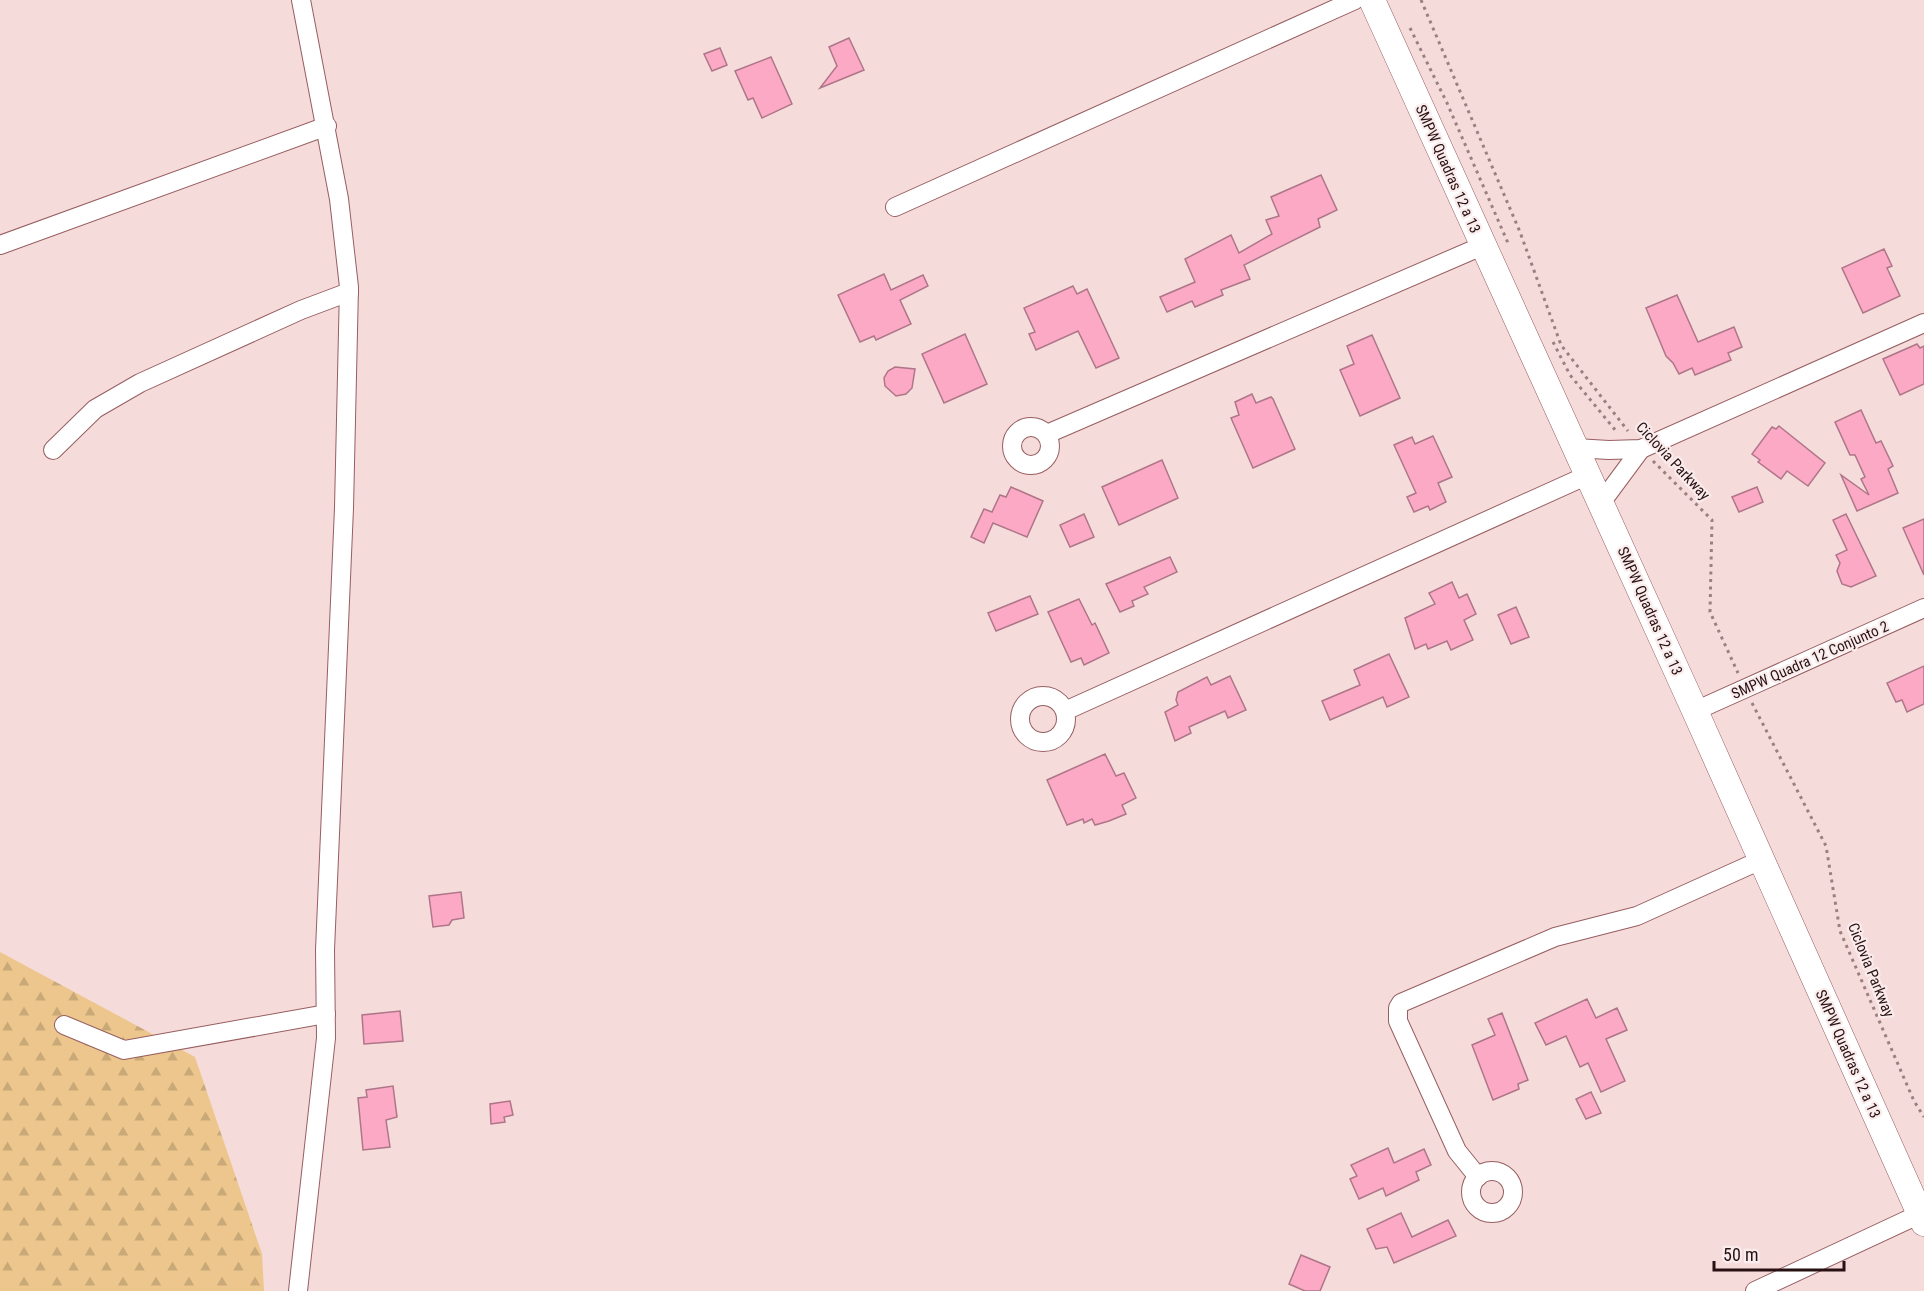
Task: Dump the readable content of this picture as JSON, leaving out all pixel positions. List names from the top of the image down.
{
  "streets": {
    "street": ["SMPW Quadras 12 a 13", "SMPW Quadra 12 Conjunto 2"],
    "path": ["Ciclovia Parkway"]
  },
  "crossings": [
    ["SMPW Quadras 12 a 13", "SMPW Quadra 12 Conjunto 2"],
    ["Ciclovia Parkway", "SMPW Quadra 12 Conjunto 2"]
  ],
  "scale_bar": "50 m"
}
